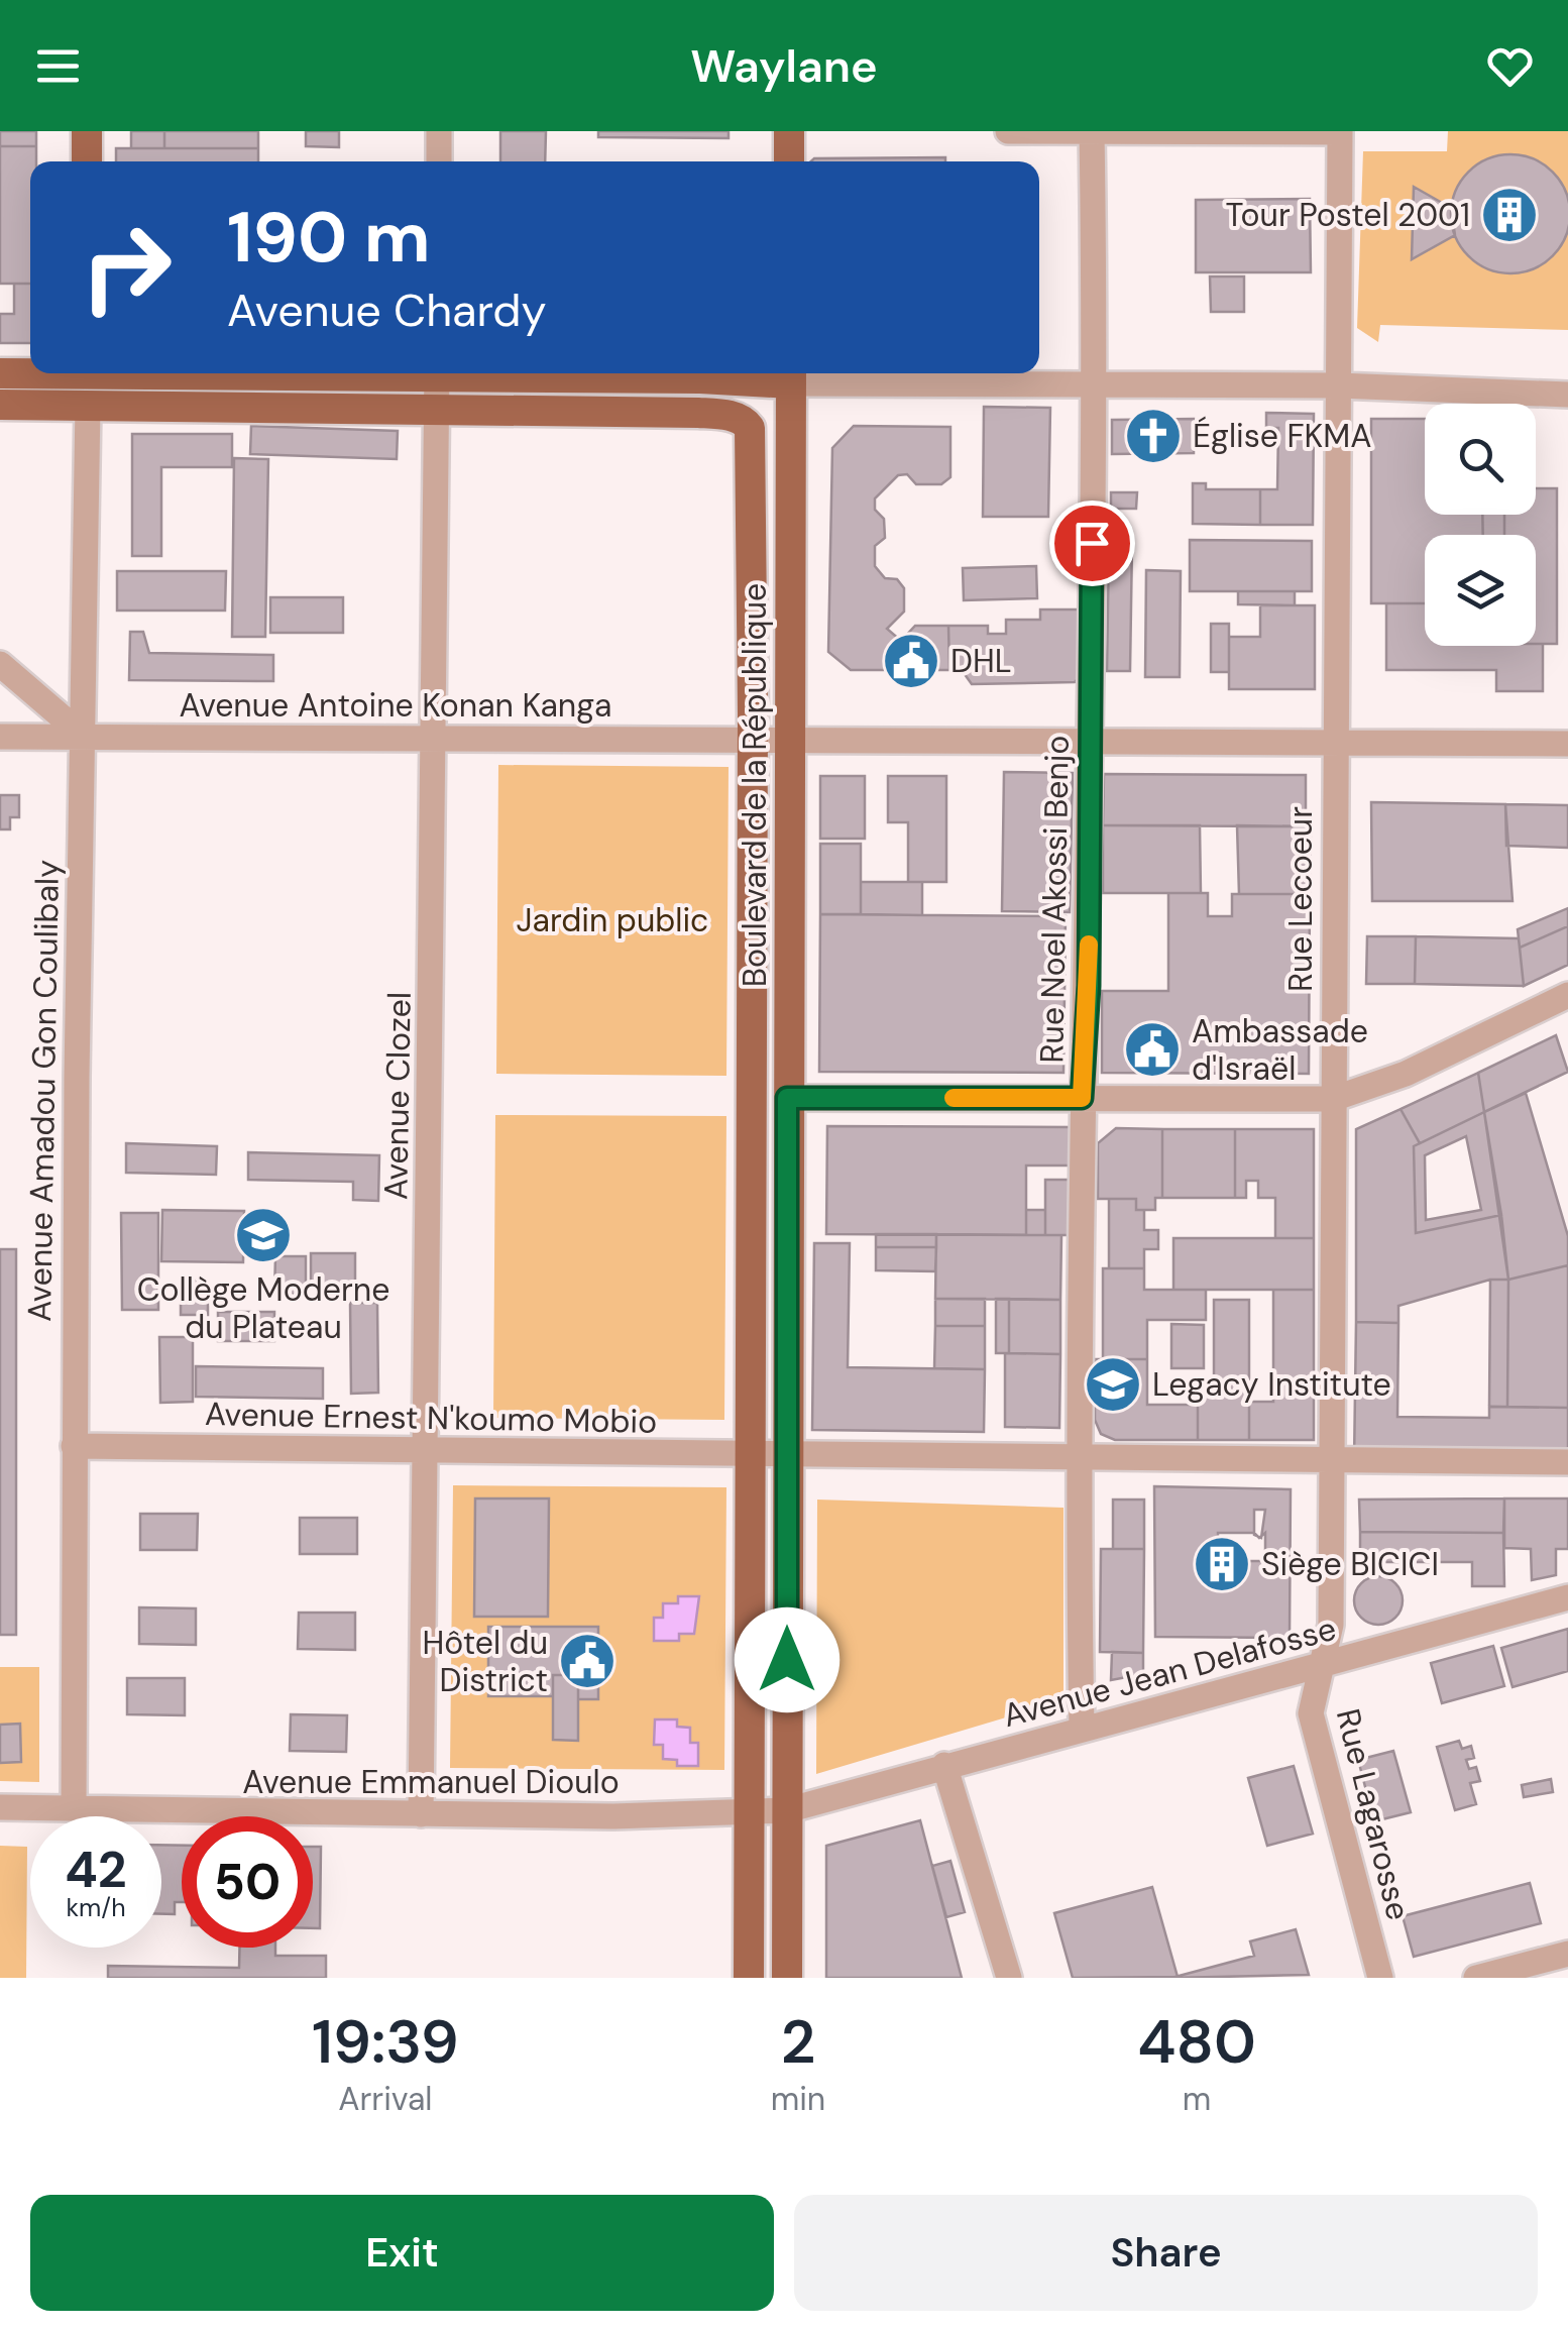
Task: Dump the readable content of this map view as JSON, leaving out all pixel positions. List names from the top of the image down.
{
  "streets": {
    "main road": ["Boulevard de la République"],
    "street": [
      "Avenue Antoine Konan Kanga",
      "Rue Noel Akossi Benjo",
      "Rue Lecoeur",
      "Avenue Amadou Gon Coulibaly",
      "Avenue Clozel",
      "Avenue Ernest N'koumo Mobio",
      "Avenue Jean Delafosse",
      "Avenue Emmanuel Dioulo",
      "Rue Lagarosse"
    ]
  },
  "crossings": [
    ["Avenue Antoine Konan Kanga", "Boulevard de la République"],
    ["Avenue Antoine Konan Kanga", "Rue Noel Akossi Benjo"],
    ["Avenue Antoine Konan Kanga", "Rue Lecoeur"],
    ["Avenue Antoine Konan Kanga", "Avenue Amadou Gon Coulibaly"],
    ["Avenue Antoine Konan Kanga", "Avenue Clozel"],
    ["Boulevard de la République", "Avenue Ernest N'koumo Mobio"],
    ["Boulevard de la République", "Avenue Jean Delafosse"],
    ["Boulevard de la République", "Avenue Emmanuel Dioulo"],
    ["Rue Noel Akossi Benjo", "Avenue Ernest N'koumo Mobio"],
    ["Rue Noel Akossi Benjo", "Avenue Jean Delafosse"],
    ["Rue Lecoeur", "Avenue Ernest N'koumo Mobio"],
    ["Rue Lecoeur", "Avenue Jean Delafosse"],
    ["Rue Lecoeur", "Rue Lagarosse"],
    ["Avenue Amadou Gon Coulibaly", "Avenue Ernest N'koumo Mobio"],
    ["Avenue Amadou Gon Coulibaly", "Avenue Emmanuel Dioulo"],
    ["Avenue Clozel", "Avenue Ernest N'koumo Mobio"],
    ["Avenue Clozel", "Avenue Emmanuel Dioulo"],
    ["Avenue Jean Delafosse", "Avenue Emmanuel Dioulo"],
    ["Avenue Jean Delafosse", "Rue Lagarosse"]
  ],
  "parks": ["Jardin public"],
  "places": {
    "building": ["Tour Postel 2001", "Siège BICICI"],
    "church": ["Église FKMA"],
    "public building": ["DHL", "Ambassade d'Israël", "Hôtel du District"],
    "school or university": ["Collège Moderne du Plateau", "Legacy Institute"]
  },
  "page": {
    "header": "Waylane",
    "turn": ["190 m", "Avenue Chardy"],
    "speed": "42 km/h",
    "limit": "50",
    "eta": [
      "19:39",
      "Arrival",
      "2",
      "min",
      "480",
      "m"
    ],
    "buttons": ["Exit", "Share"]
  }
}
